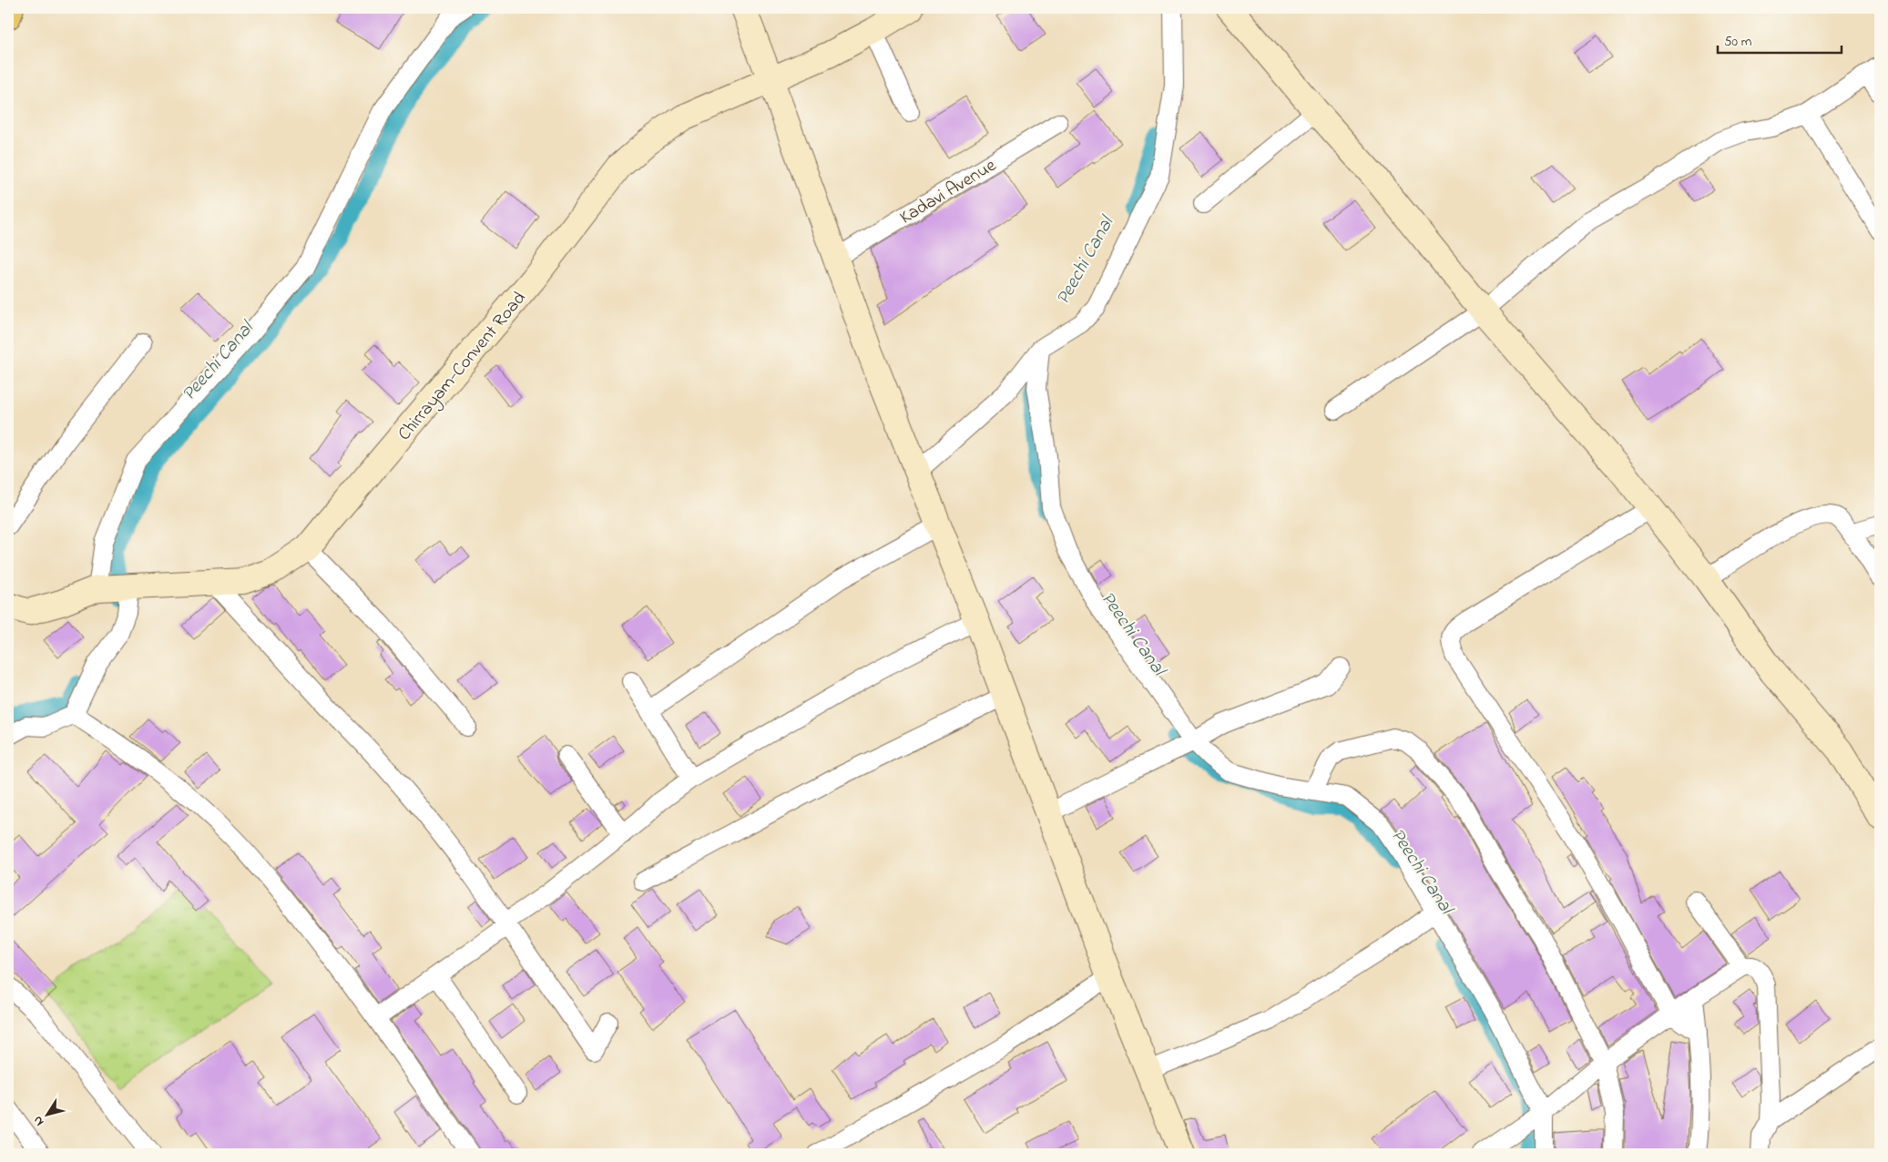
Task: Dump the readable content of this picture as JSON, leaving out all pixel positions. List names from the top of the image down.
{
  "streets": {
    "street": ["Kadavi Avenue", "Chirrayam-Convent Road"]
  },
  "water": ["Peechi Canal"],
  "scale_bar": "50 m",
  "north": "bottom left"
}
